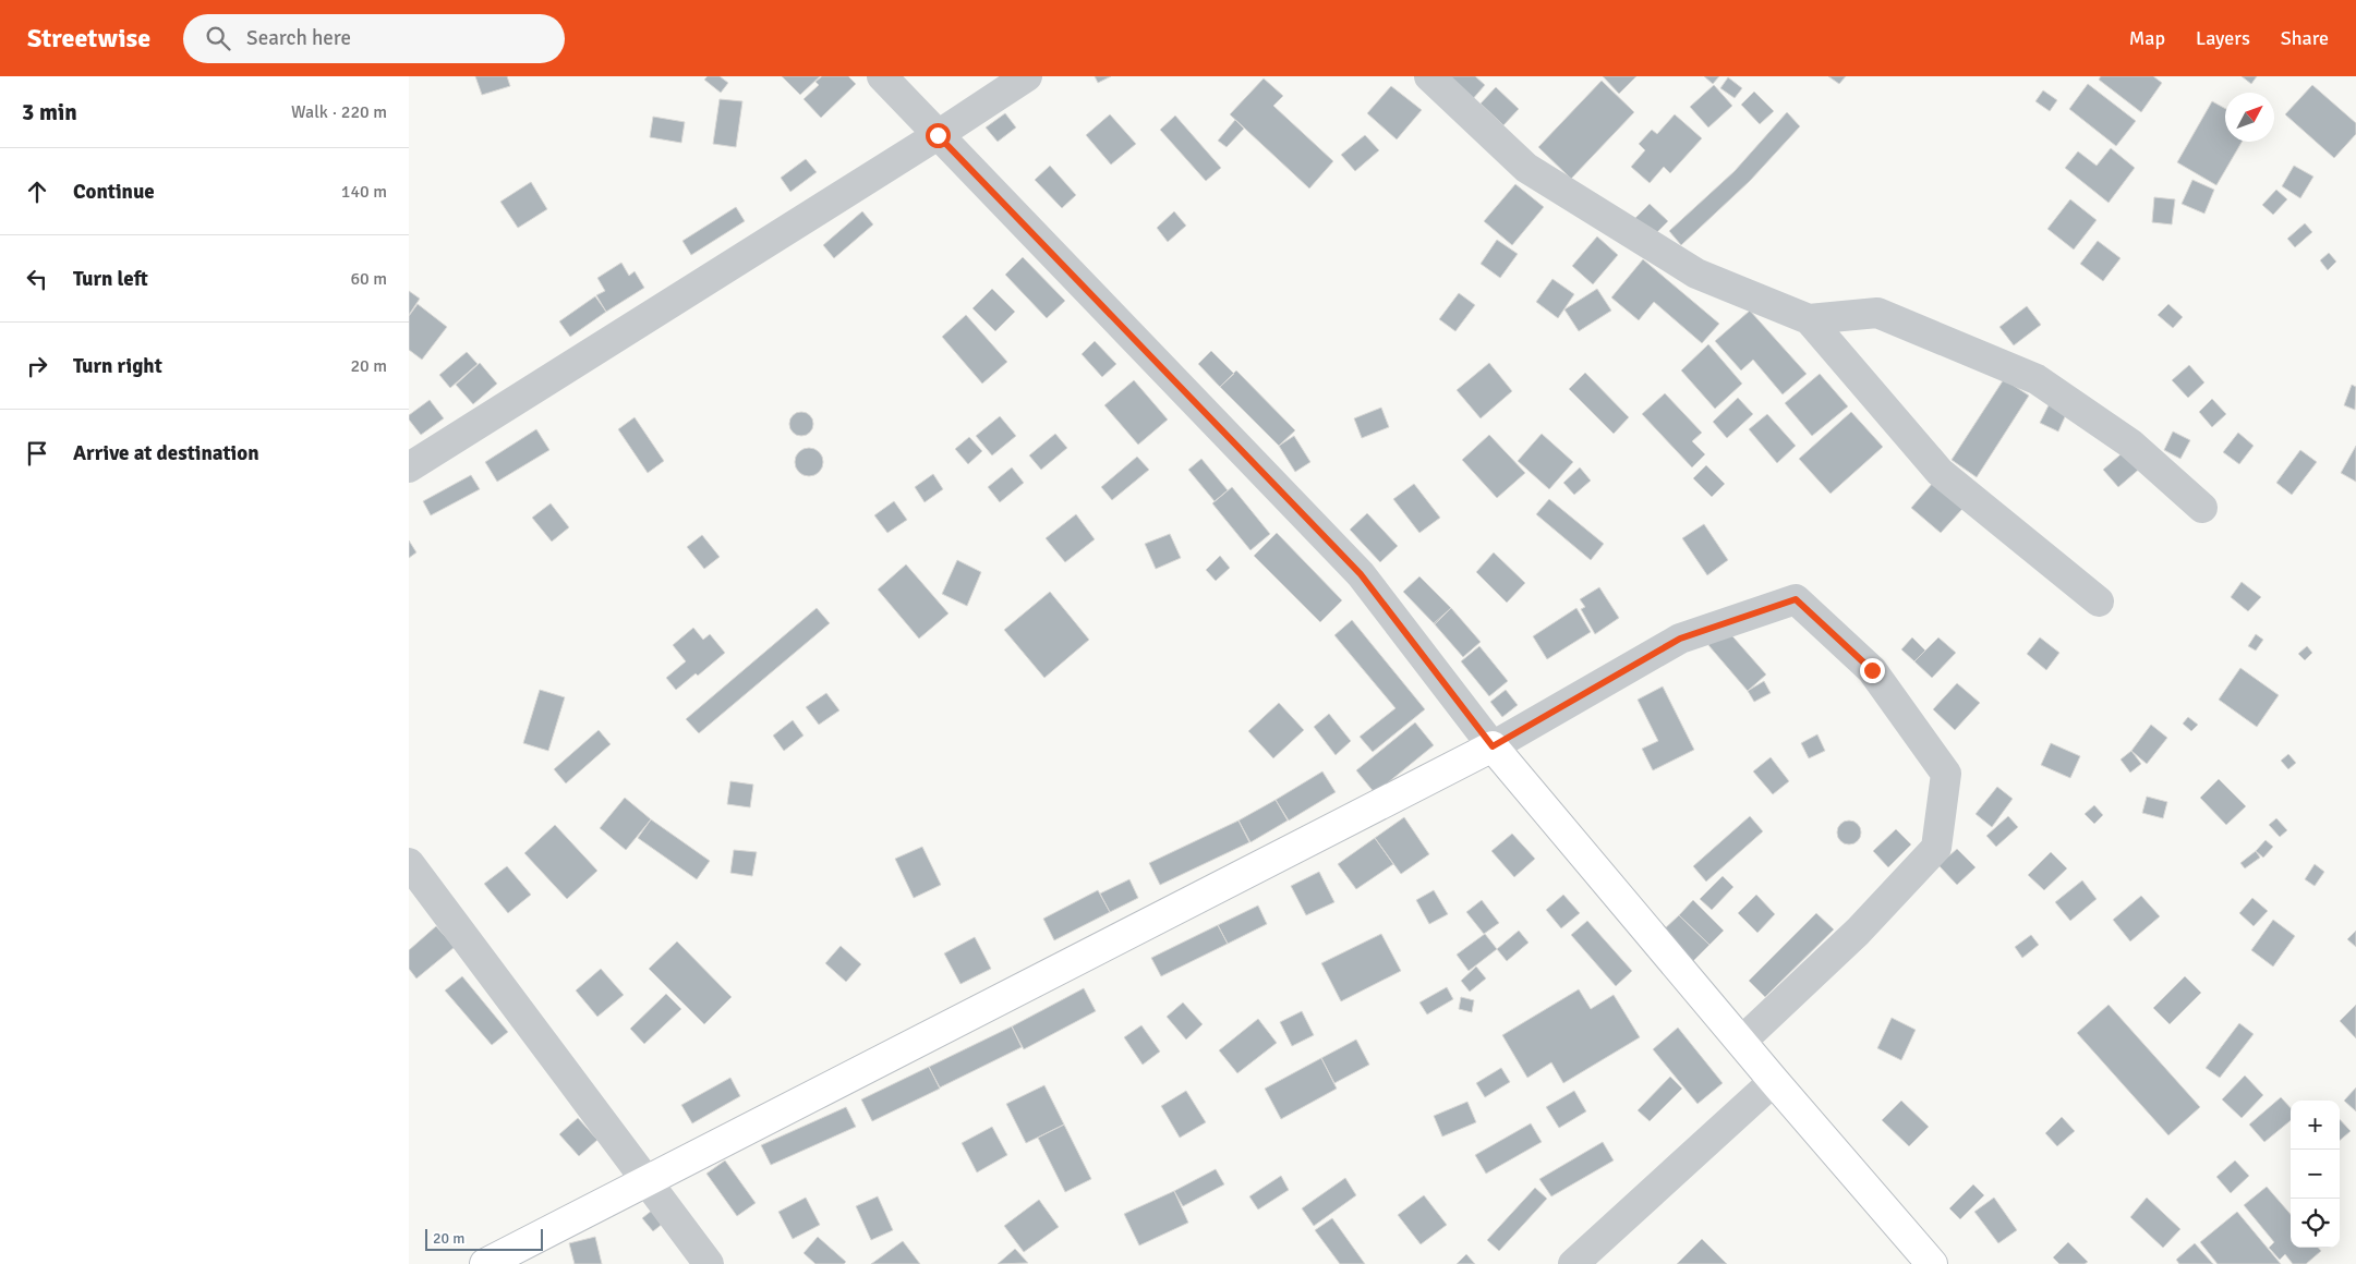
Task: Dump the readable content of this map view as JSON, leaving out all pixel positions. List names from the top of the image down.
{
  "scale_bar": "20 m",
  "north": "top right",
  "page": {
    "header": "Streetwise",
    "search": "Search here",
    "nav": ["Map", "Layers", "Share"],
    "heading": ["3 min", "Walk · 220 m"],
    "list": [
      ["Continue", "140 m"],
      ["Turn left", "60 m"],
      ["Turn right", "20 m"],
      "Arrive at destination"
    ],
    "map_buttons": ["+", "−"],
    "scale": "20 m"
  }
}
